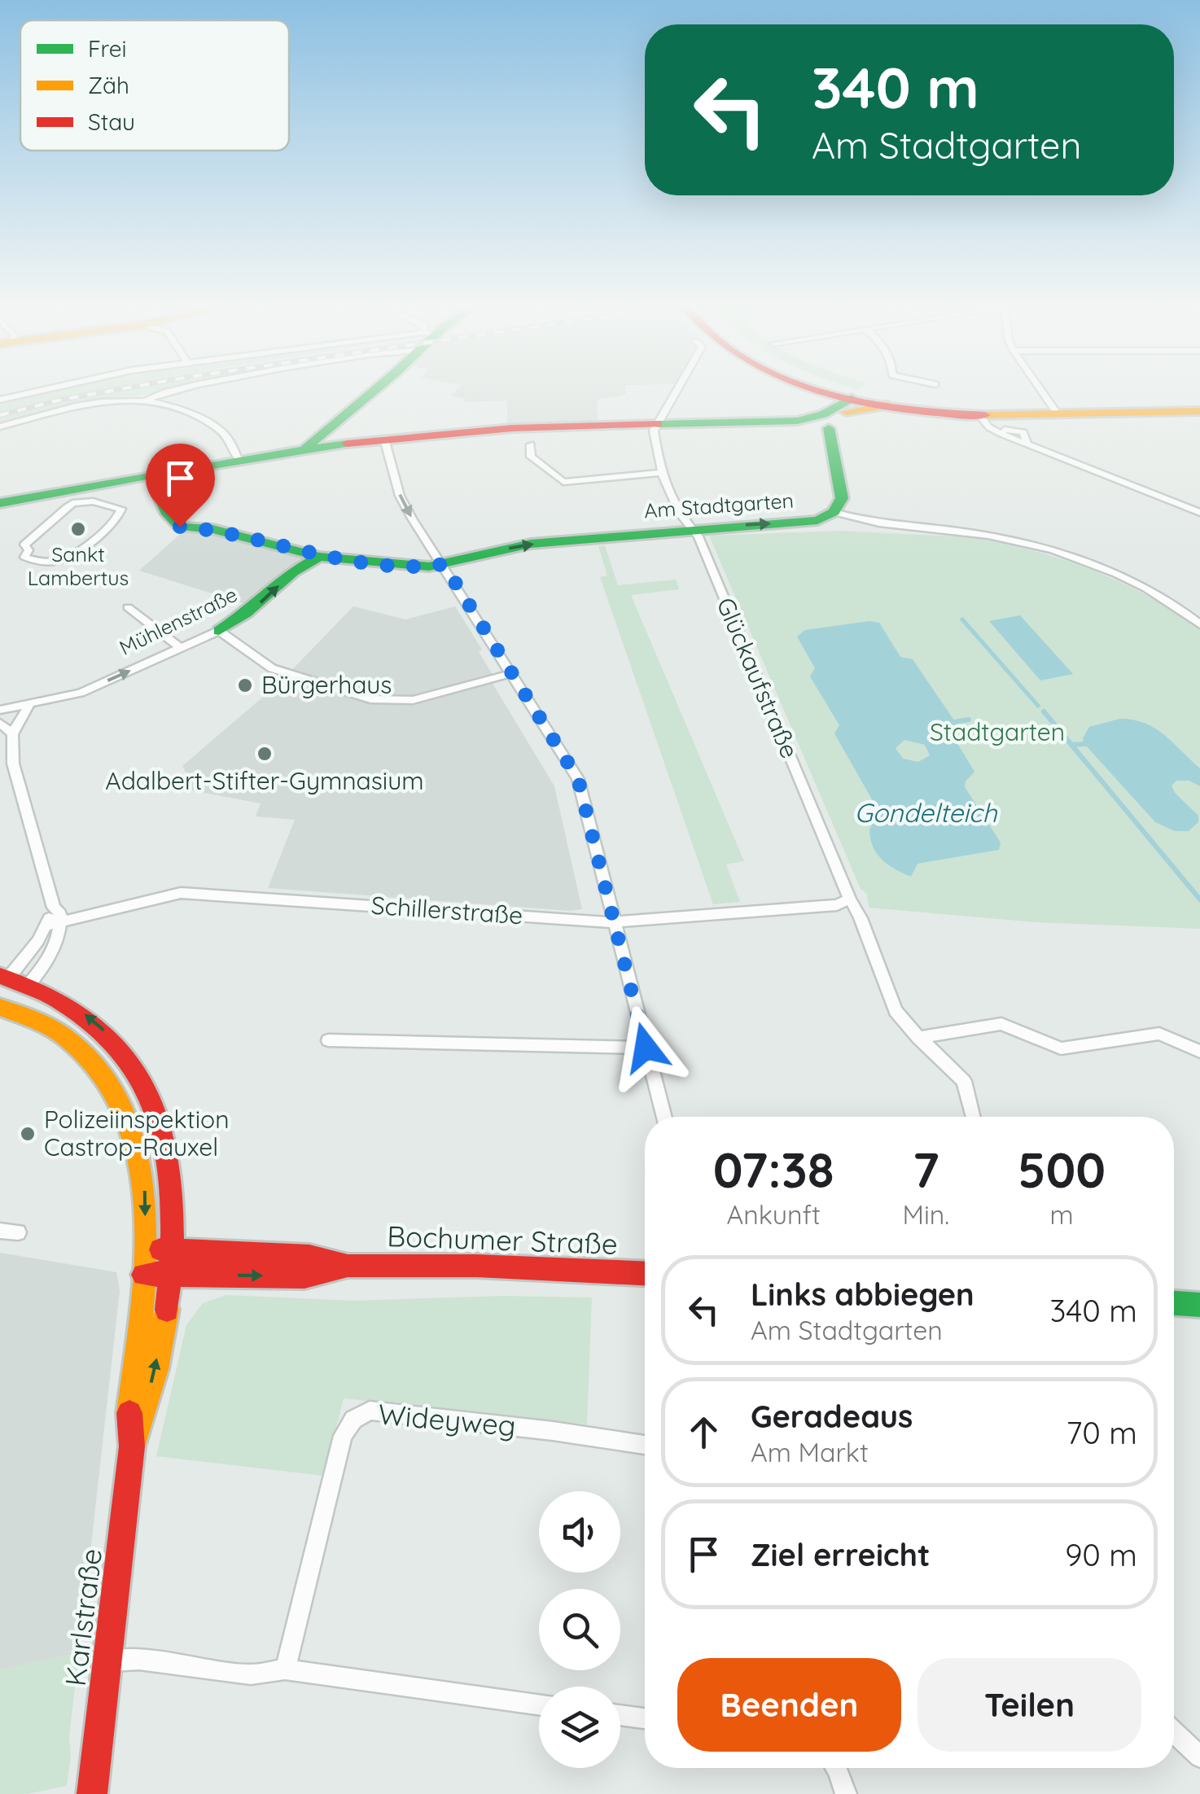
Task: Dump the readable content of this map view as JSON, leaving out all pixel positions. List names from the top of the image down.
{
  "streets": {
    "main road": [
      "Am Stadtgarten",
      "Mühlenstraße",
      "Bochumer Straße",
      "Karlstraße"
    ],
    "street": ["Glückaufstraße", "Schillerstraße", "Wideyweg"]
  },
  "crossings": [
    ["Am Stadtgarten", "Mühlenstraße"],
    ["Am Stadtgarten", "Glückaufstraße"],
    ["Glückaufstraße", "Schillerstraße"],
    ["Bochumer Straße", "Karlstraße"]
  ],
  "water": ["Gondelteich"],
  "parks": ["Stadtgarten"],
  "places": [
    "Sankt Lambertus",
    "Bürgerhaus",
    "Adalbert-Stifter-Gymnasium",
    "Polizeiinspektion Castrop-Rauxel"
  ],
  "legend": ["Frei", "Zäh", "Stau"],
  "page": {
    "turn": ["340 m", "Am Stadtgarten"],
    "eta": [
      "07:38",
      "Ankunft",
      "7",
      "Min.",
      "500",
      "m"
    ],
    "list": [
      {
        "name": "Links abbiegen",
        "note": "Am Stadtgarten",
        "value": "340 m"
      },
      {
        "name": "Geradeaus",
        "note": "Am Markt",
        "value": "70 m"
      },
      {
        "name": "Ziel erreicht",
        "value": "90 m"
      }
    ],
    "buttons": ["Beenden", "Teilen"]
  }
}
